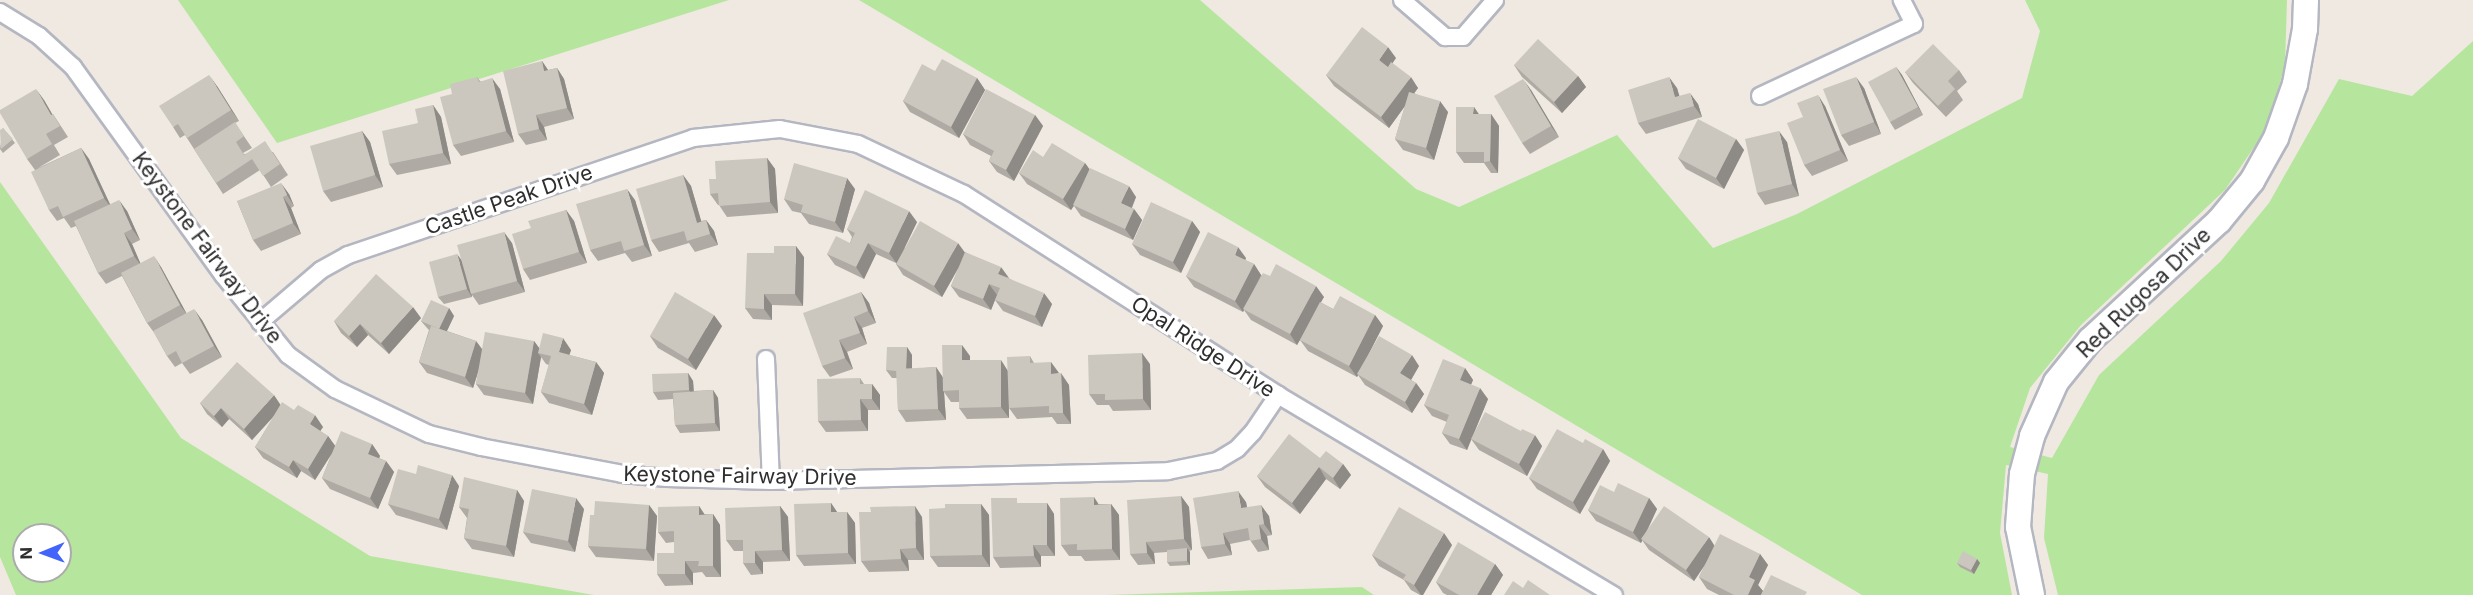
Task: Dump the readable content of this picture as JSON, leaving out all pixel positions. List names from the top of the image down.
{
  "streets": {
    "street": [
      "Castle Peak Drive",
      "Keystone Fairway Drive",
      "Red Rugosa Drive",
      "Opal Ridge Drive"
    ]
  },
  "crossings": [
    ["Castle Peak Drive", "Keystone Fairway Drive"],
    ["Castle Peak Drive", "Opal Ridge Drive"],
    ["Keystone Fairway Drive", "Opal Ridge Drive"]
  ],
  "north": "left"
}
